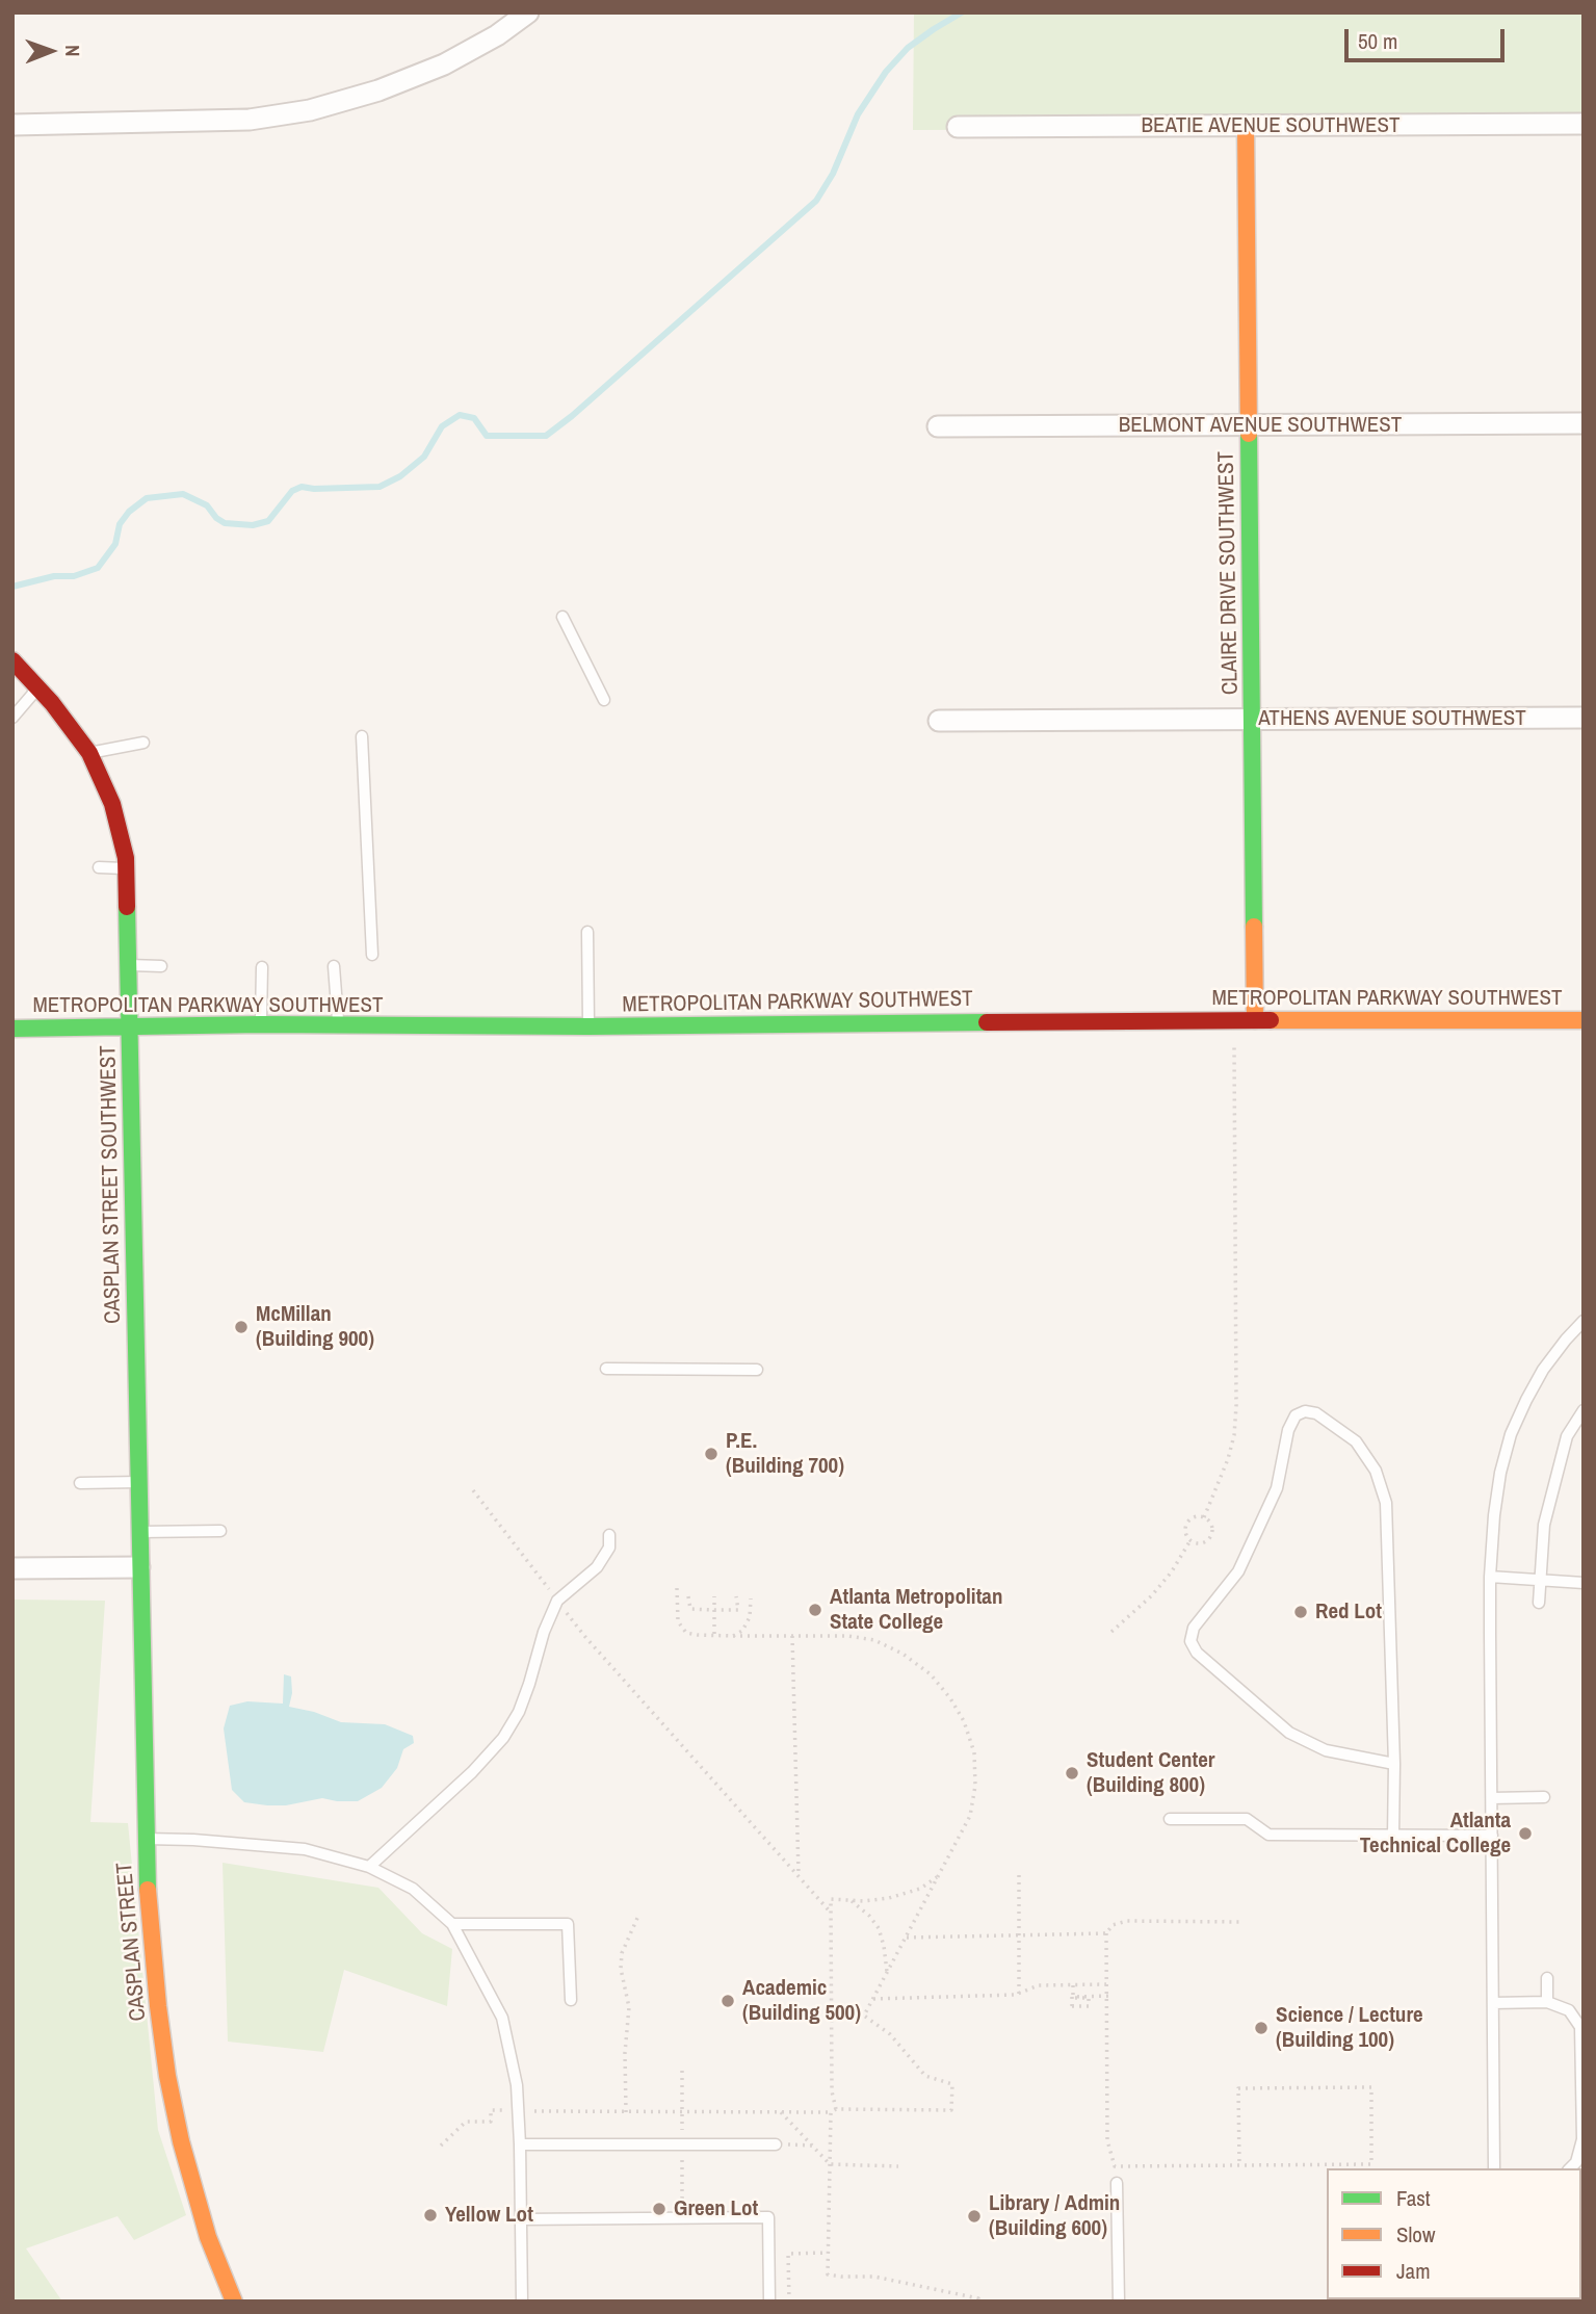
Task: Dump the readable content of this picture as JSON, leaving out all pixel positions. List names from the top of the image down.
{
  "streets": {
    "street": [
      "BEATIE AVENUE SOUTHWEST",
      "BELMONT AVENUE SOUTHWEST",
      "CLAIRE DRIVE SOUTHWEST",
      "ATHENS AVENUE SOUTHWEST",
      "METROPOLITAN PARKWAY SOUTHWEST",
      "CASPLAN STREET SOUTHWEST",
      "CASPLAN STREET"
    ]
  },
  "crossings": [
    ["BEATIE AVENUE SOUTHWEST", "CLAIRE DRIVE SOUTHWEST"],
    ["BELMONT AVENUE SOUTHWEST", "CLAIRE DRIVE SOUTHWEST"],
    ["CLAIRE DRIVE SOUTHWEST", "ATHENS AVENUE SOUTHWEST"],
    ["CLAIRE DRIVE SOUTHWEST", "METROPOLITAN PARKWAY SOUTHWEST"],
    ["METROPOLITAN PARKWAY SOUTHWEST", "CASPLAN STREET SOUTHWEST"],
    ["CASPLAN STREET SOUTHWEST", "CASPLAN STREET"]
  ],
  "places": [
    "McMillan (Building 900)",
    "P.E. (Building 700)",
    "Atlanta Metropolitan State College",
    "Red Lot",
    "Student Center (Building 800)",
    "Atlanta Technical College",
    "Academic (Building 500)",
    "Science / Lecture (Building 100)",
    "Green Lot",
    "Yellow Lot",
    "Library / Admin (Building 600)"
  ],
  "legend": ["Fast", "Slow", "Jam"],
  "scale_bar": "50 m",
  "north": "right"
}
